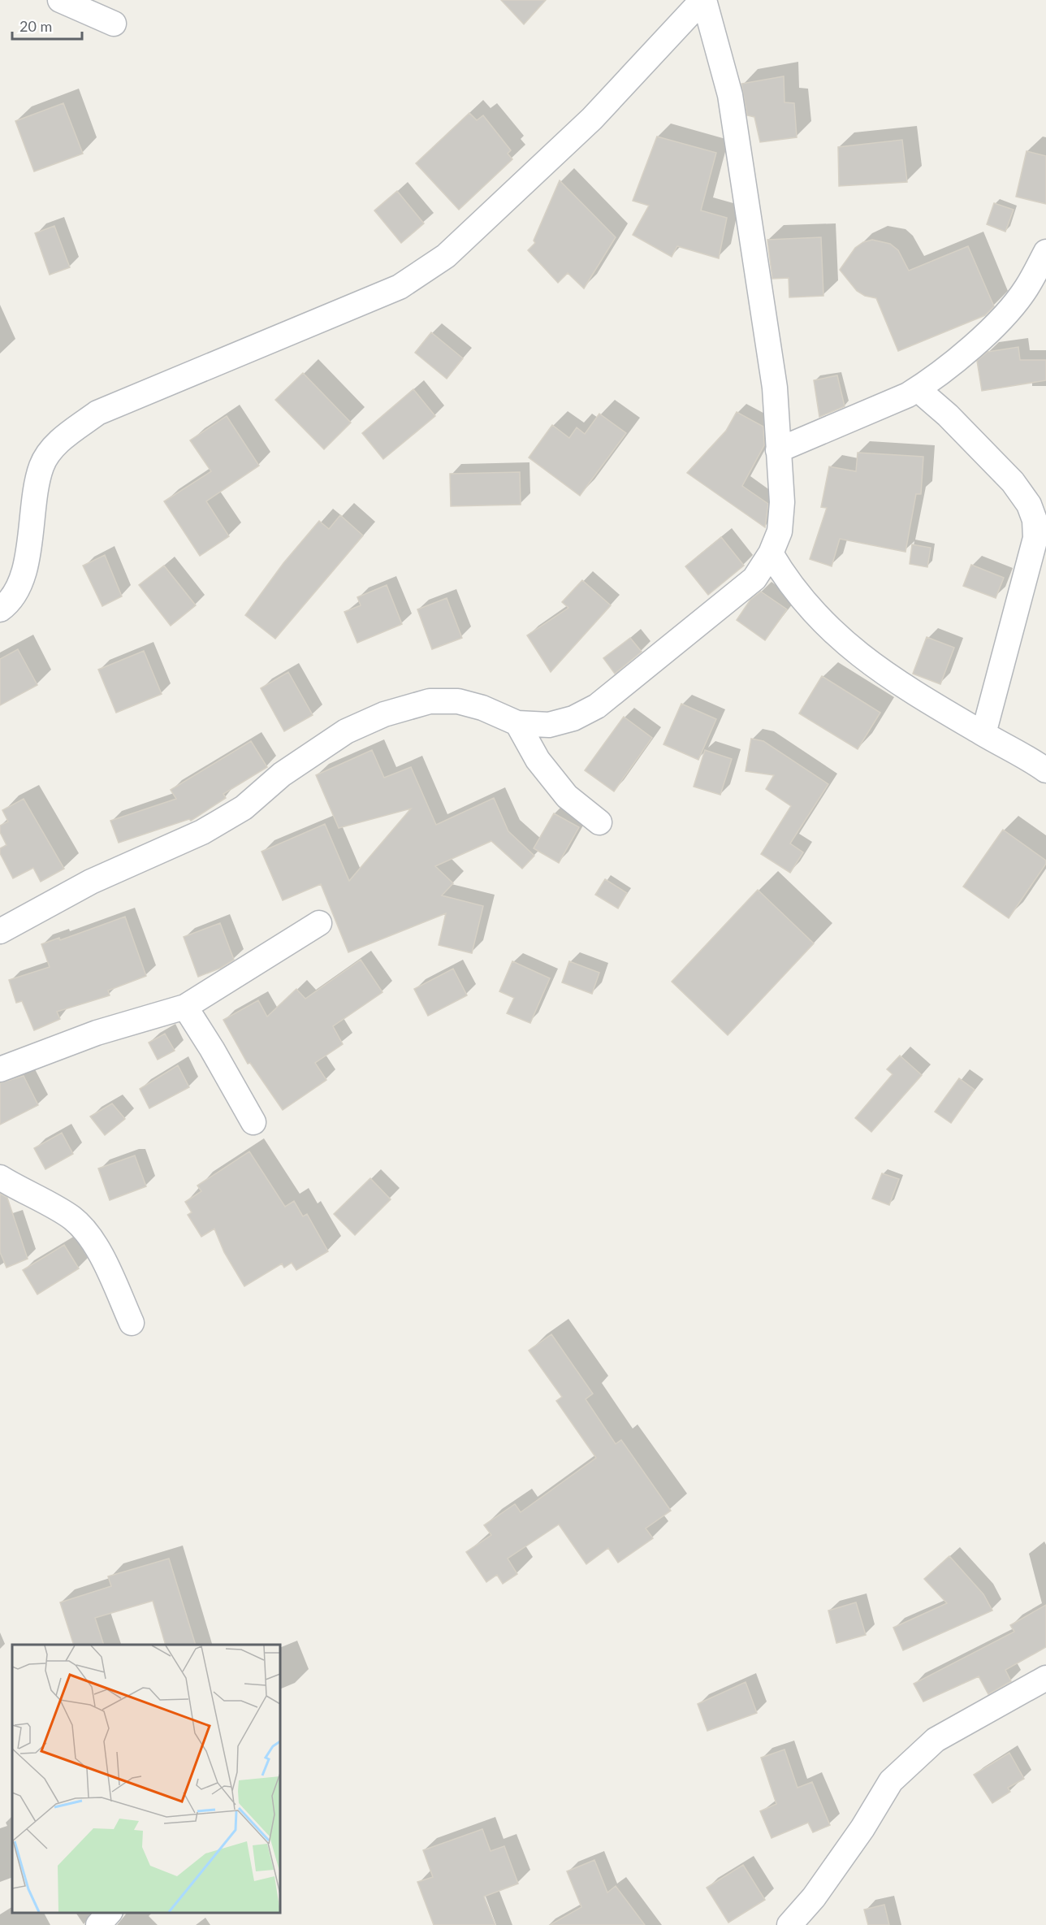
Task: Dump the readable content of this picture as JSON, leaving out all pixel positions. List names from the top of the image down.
{
  "scale_bar": "20 m"
}
